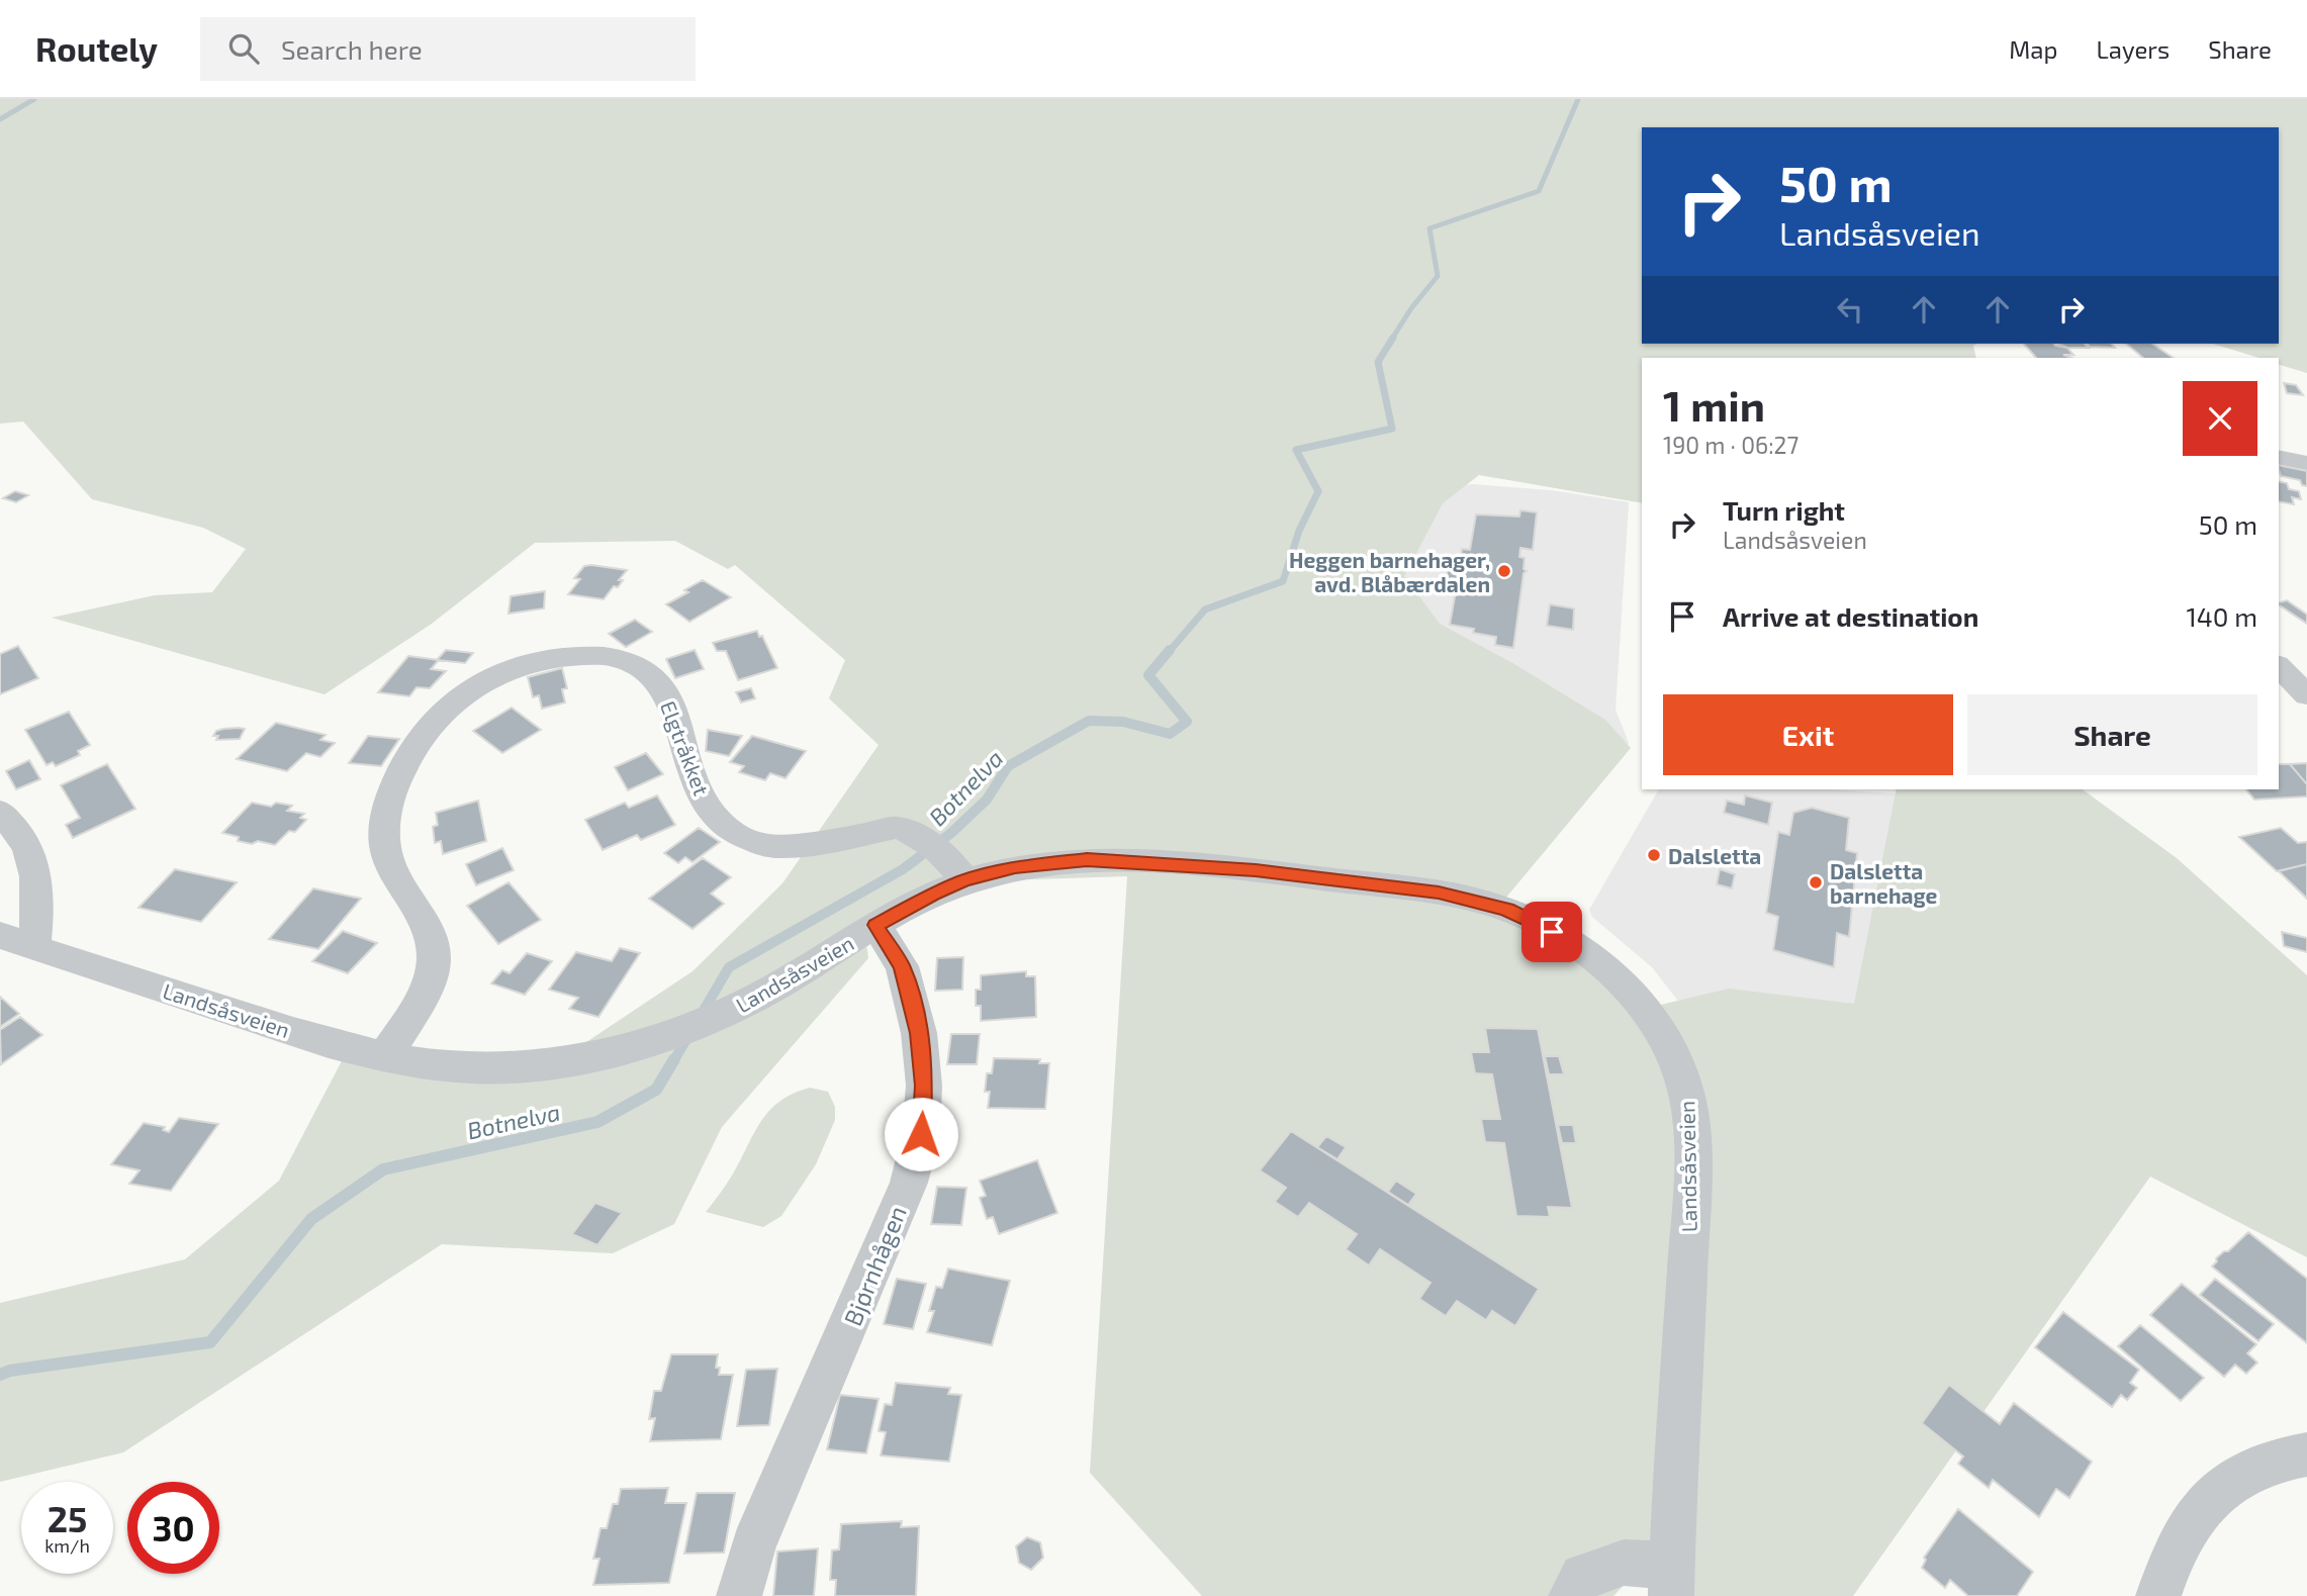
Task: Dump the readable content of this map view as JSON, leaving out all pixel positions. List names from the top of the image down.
{
  "streets": {
    "street": ["Elgtråkket", "Landsåsveien", "Bjørnhågen"]
  },
  "crossings": [
    ["Elgtråkket", "Landsåsveien"],
    ["Landsåsveien", "Bjørnhågen"]
  ],
  "water": ["Botnelva"],
  "places": ["Heggen barnehager, avd. Blåbærdalen", "Dalsletta", "Dalsletta barnehage"],
  "page": {
    "header": "Routely",
    "search": "Search here",
    "nav": ["Map", "Layers", "Share"],
    "turn": ["50 m", "Landsåsveien"],
    "heading": ["1 min", "190 m · 06:27"],
    "list": [
      {
        "name": "Turn right",
        "note": "Landsåsveien",
        "value": "50 m"
      },
      {
        "name": "Arrive at destination",
        "value": "140 m"
      }
    ],
    "buttons": ["Exit", "Share"],
    "speed": "25 km/h",
    "limit": "30"
  }
}
